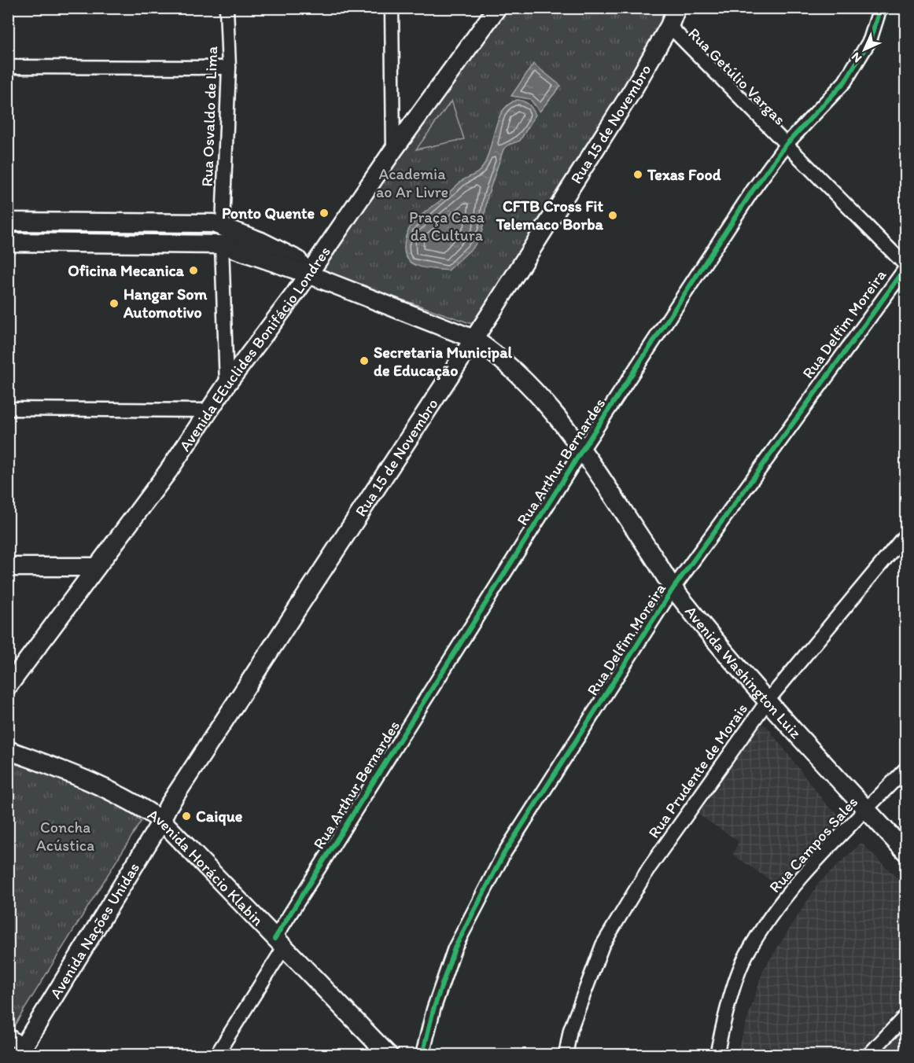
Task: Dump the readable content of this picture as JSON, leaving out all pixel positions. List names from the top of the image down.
{
  "streets": {
    "main road": [
      "Rua 15 de Novembro",
      "Avenida EEuclides Bonifácio Londres",
      "Avenida Washington Luiz",
      "Avenida Horácio Klabin",
      "Avenida Nações Unidas"
    ],
    "street": [
      "Rua Getúlio Vargas",
      "Rua Osvaldo de Lima",
      "Rua Delfim Moreira",
      "Rua Arthur Bernardes",
      "Rua Prudente de Morais",
      "Rua Campos Sales"
    ]
  },
  "crossings": [
    ["Rua Getúlio Vargas", "Rua 15 de Novembro"],
    ["Rua Getúlio Vargas", "Rua Delfim Moreira"],
    ["Rua Getúlio Vargas", "Rua Arthur Bernardes"],
    ["Rua Osvaldo de Lima", "Avenida Washington Luiz"],
    ["Rua 15 de Novembro", "Avenida Washington Luiz"],
    ["Rua 15 de Novembro", "Avenida Horácio Klabin"],
    ["Rua 15 de Novembro", "Avenida Nações Unidas"],
    ["Rua Delfim Moreira", "Avenida Washington Luiz"],
    ["Avenida EEuclides Bonifácio Londres", "Avenida Washington Luiz"],
    ["Rua Arthur Bernardes", "Avenida Washington Luiz"],
    ["Rua Arthur Bernardes", "Avenida Horácio Klabin"],
    ["Avenida Washington Luiz", "Rua Prudente de Morais"],
    ["Avenida Washington Luiz", "Rua Campos Sales"],
    ["Avenida Horácio Klabin", "Avenida Nações Unidas"]
  ],
  "parks": ["Academia ao Ar Livre", "Praça Casa da Cultura", "Concha Acústica"],
  "places": [
    "Texas Food",
    "Ponto Quente",
    "CFTB Cross Fit Telemaco Borba",
    "Oficina Mecanica",
    "Hangar Som Automotivo",
    "Secretaria Municipal de Educação",
    "Caique"
  ],
  "north": "bottom left"
}
